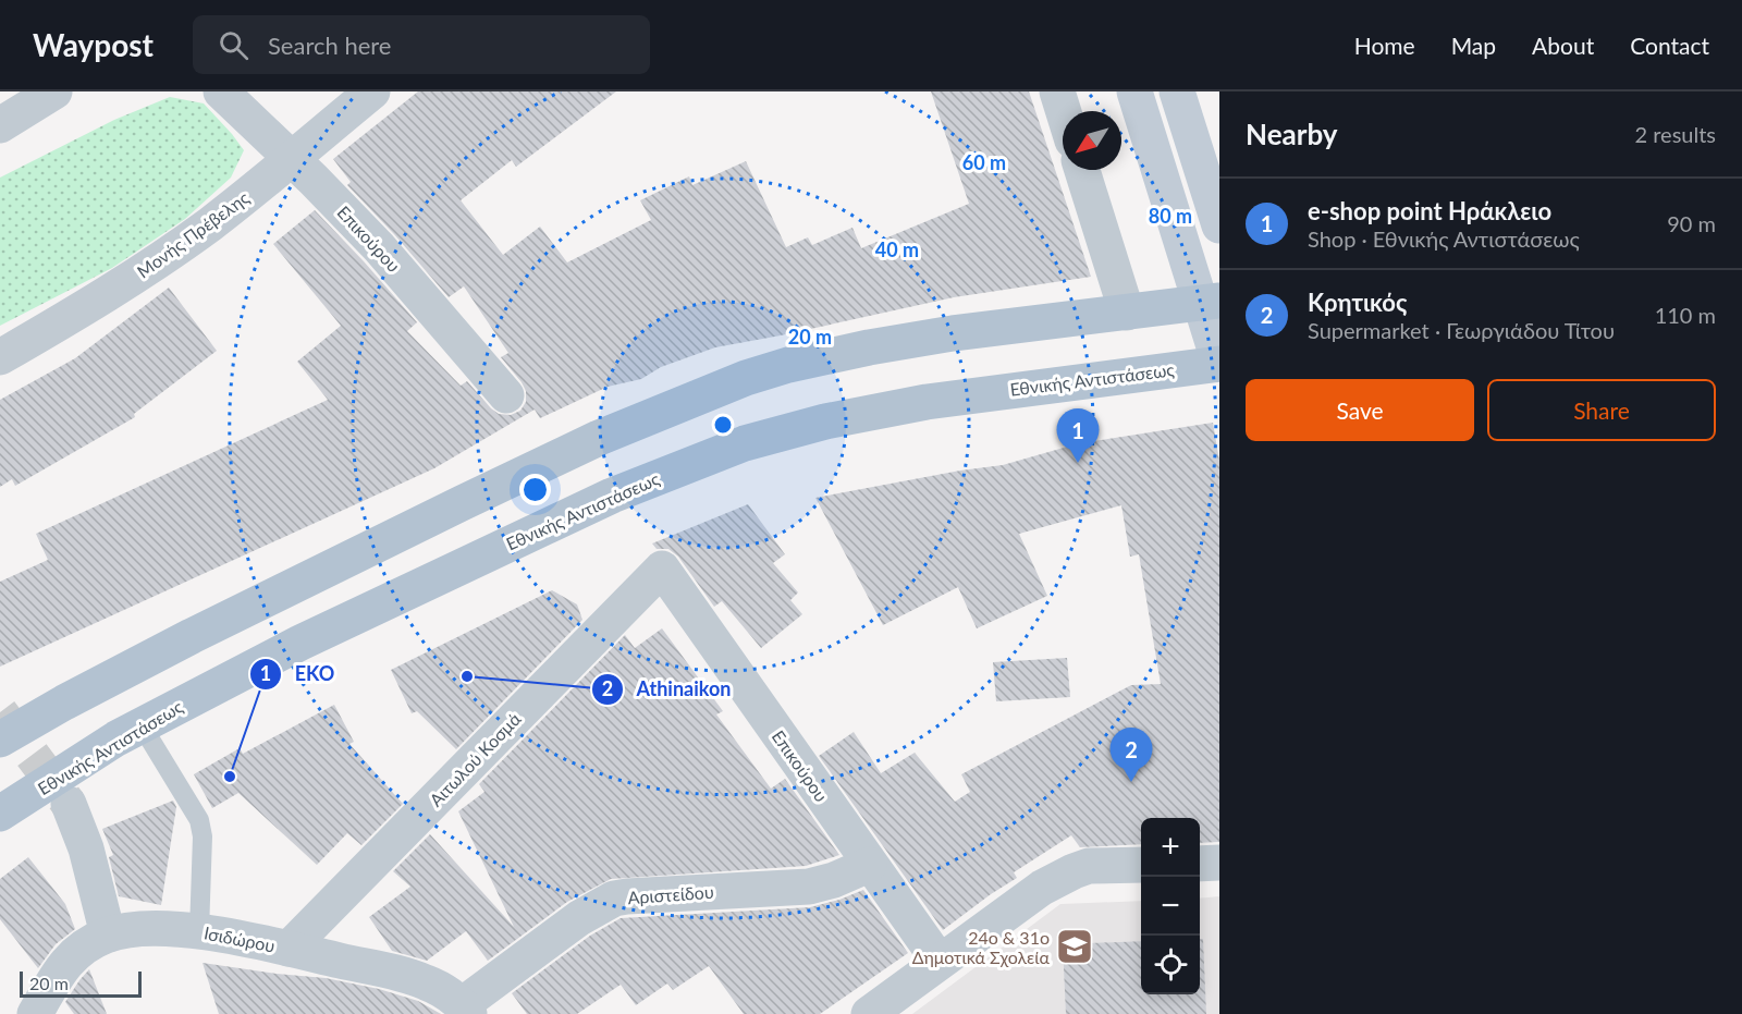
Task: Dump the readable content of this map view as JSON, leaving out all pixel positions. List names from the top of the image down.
{
  "streets": {
    "main road": ["Εθνικής Αντιστάσεως"],
    "street": [
      "Μονής Πρέβελης",
      "Επικούρου",
      "Αιτωλού Κοσμά",
      "Αριστείδου",
      "Ισιδώρου"
    ]
  },
  "crossings": [
    ["Μονής Πρέβελης", "Επικούρου"],
    ["Επικούρου", "Αιτωλού Κοσμά"],
    ["Επικούρου", "Αριστείδου"],
    ["Αιτωλού Κοσμά", "Ισιδώρου"],
    ["Αριστείδου", "Ισιδώρου"]
  ],
  "places": {
    "other": ["Athinaikon", "EKO"],
    "school or university": ["24ο & 31ο Δημοτικά Σχολεία"]
  },
  "scale_bar": "20 m",
  "north": "bottom left",
  "page": {
    "header": "Waypost",
    "search": "Search here",
    "nav": [
      "Home",
      "Map",
      "About",
      "Contact"
    ],
    "heading": ["Nearby", "2 results"],
    "list": [
      {
        "mark": "1",
        "name": "e-shop point Ηράκλειο",
        "note": "Shop · Εθνικής Αντιστάσεως",
        "value": "90 m"
      },
      {
        "mark": "2",
        "name": "Κρητικός",
        "note": "Supermarket · Γεωργιάδου Τίτου",
        "value": "110 m"
      }
    ],
    "buttons": ["Save", "Share"],
    "pins": ["1", "2"],
    "map_buttons": ["+", "−"],
    "scale": "20 m"
  },
  "rings": [
    "60 m",
    "80 m",
    "40 m",
    "20 m"
  ]
}
